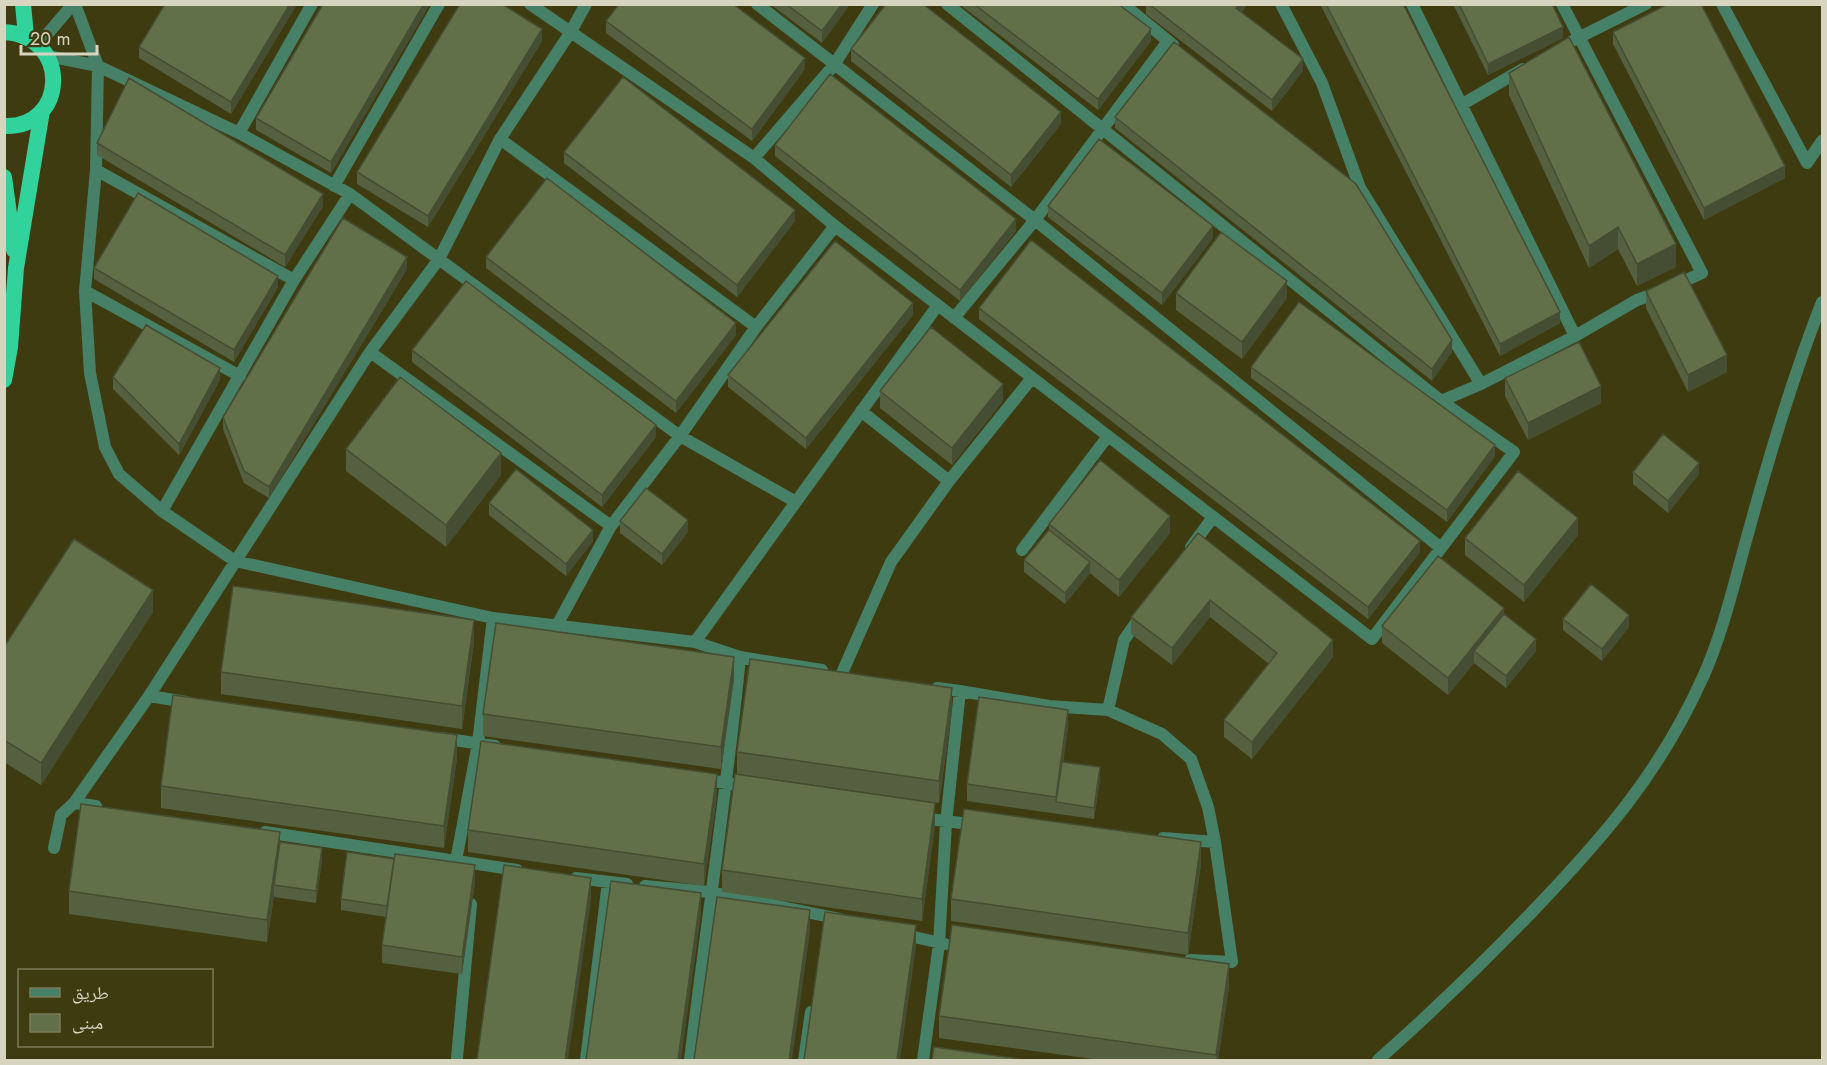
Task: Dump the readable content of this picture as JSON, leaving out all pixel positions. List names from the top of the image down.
{
  "legend": ["طريق", "مبنى"],
  "scale_bar": "20 m"
}
